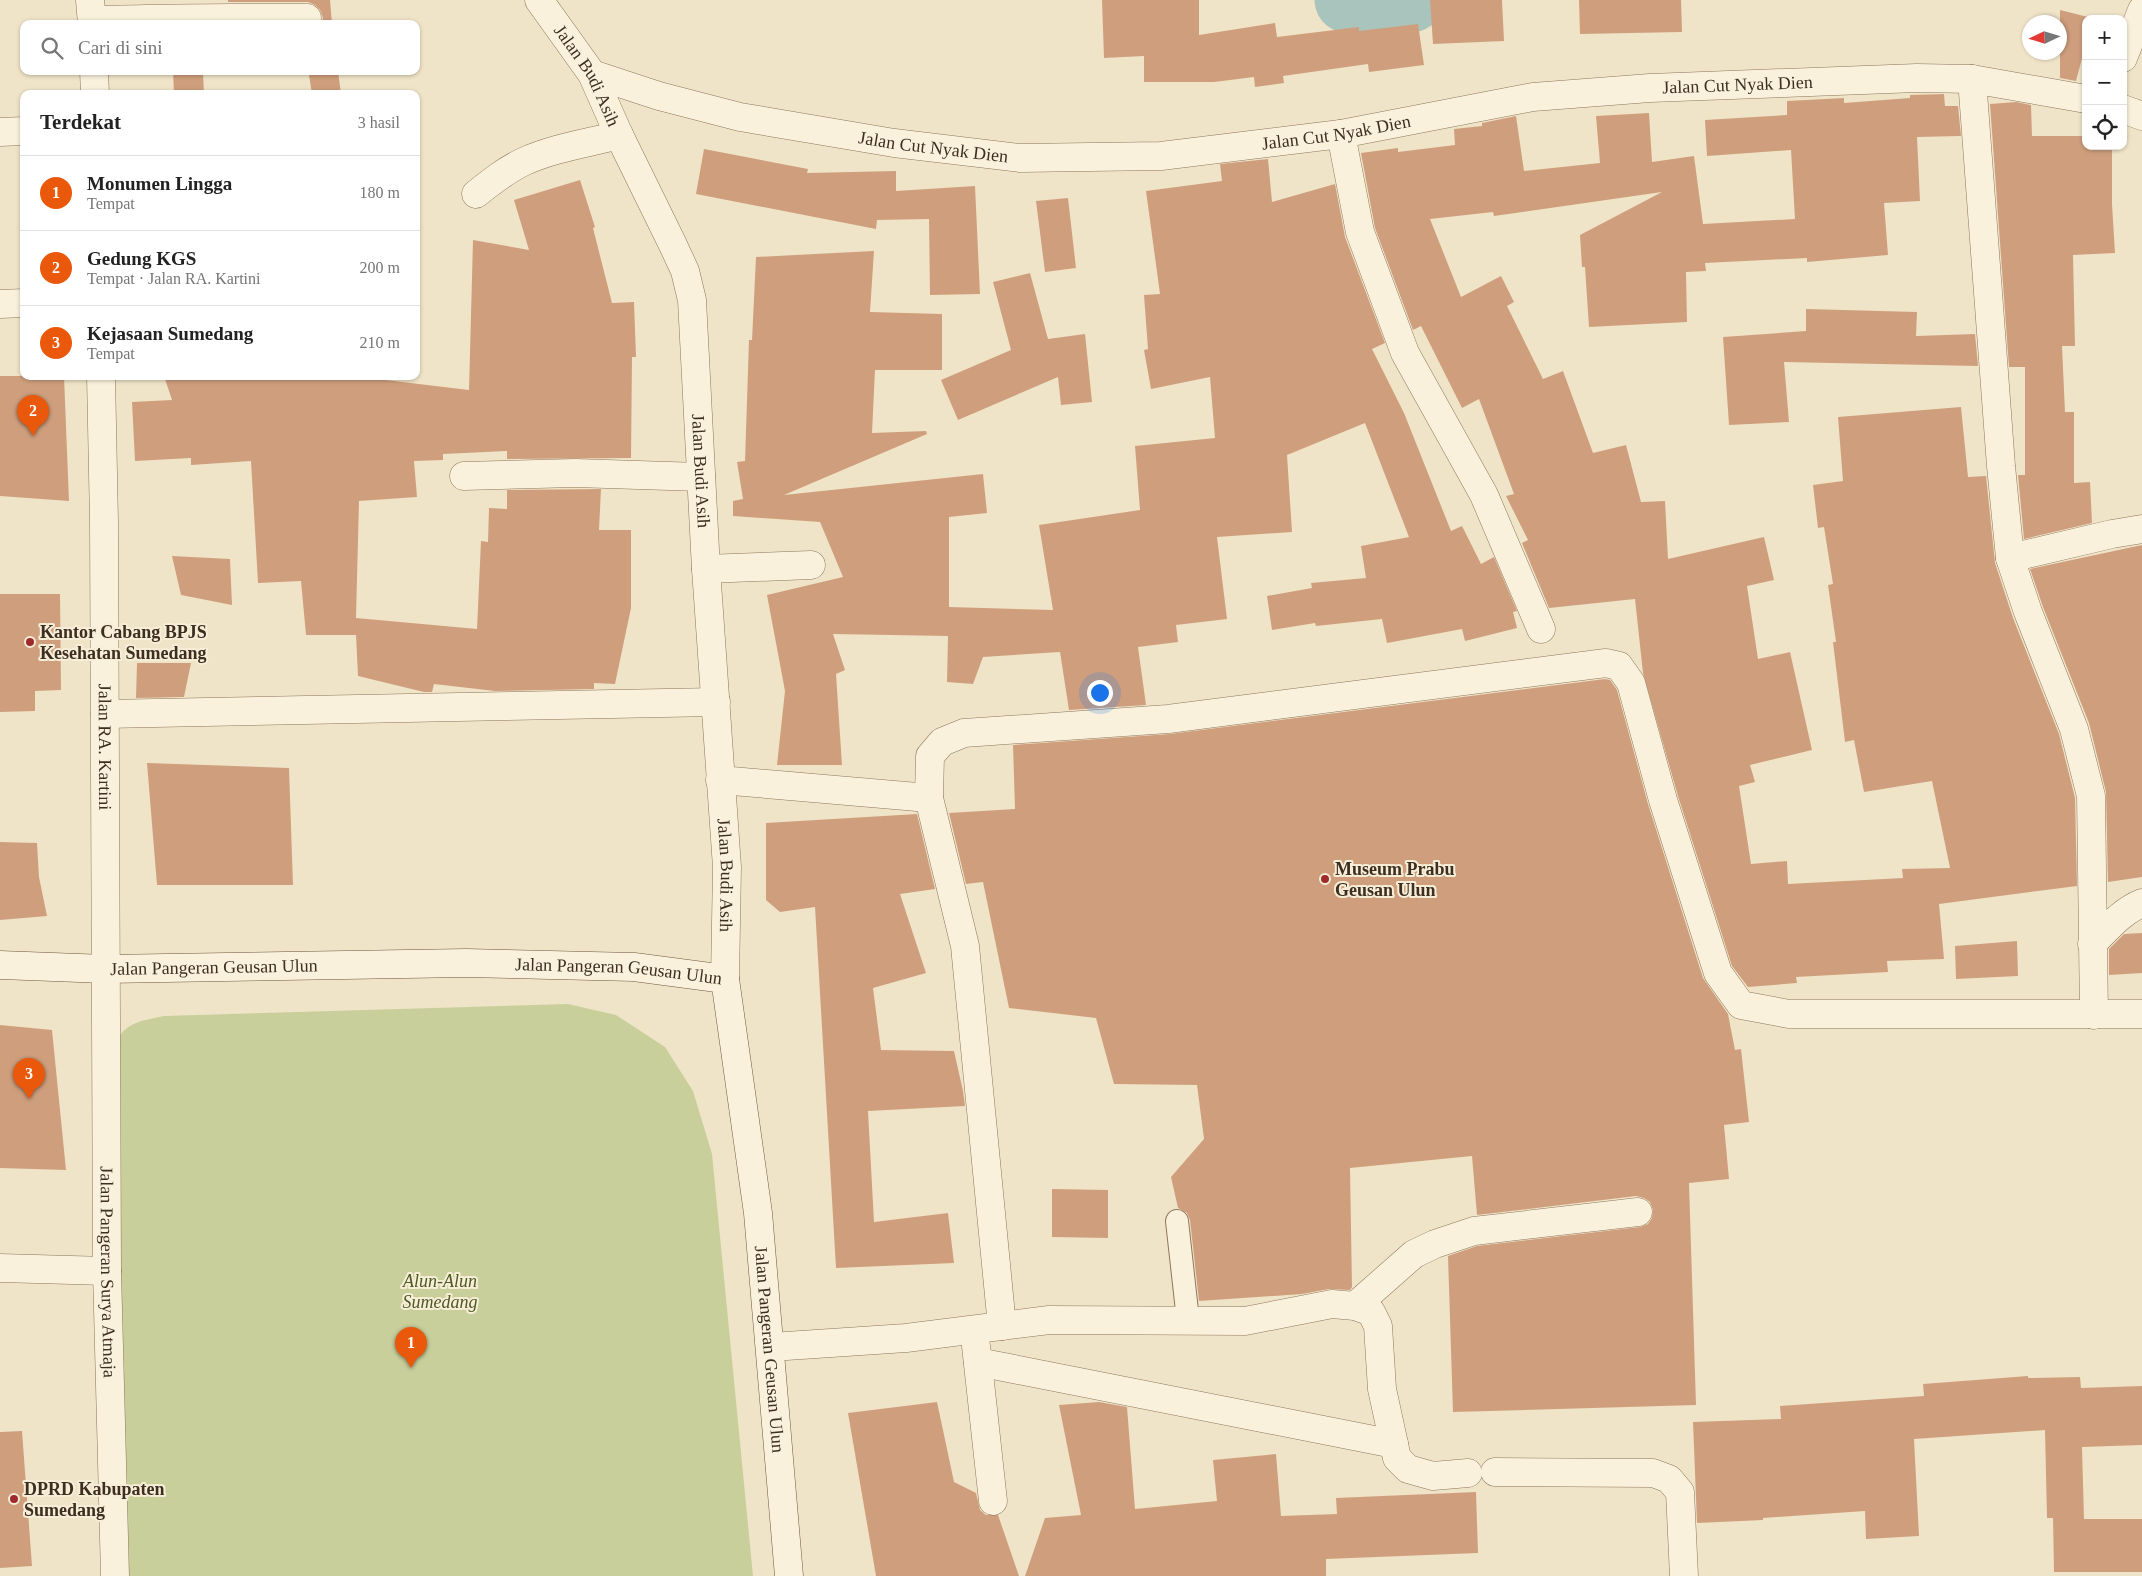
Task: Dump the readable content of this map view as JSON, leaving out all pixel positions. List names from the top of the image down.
{
  "streets": {
    "street": [
      "Jalan Budi Asih",
      "Jalan Cut Nyak Dien",
      "Jalan RA. Kartini",
      "Jalan Pangeran Geusan Ulun",
      "Jalan Pangeran Surya Atmaja"
    ]
  },
  "crossings": [
    ["Jalan Budi Asih", "Jalan Cut Nyak Dien"],
    ["Jalan Budi Asih", "Jalan Pangeran Geusan Ulun"],
    ["Jalan RA. Kartini", "Jalan Pangeran Geusan Ulun"],
    ["Jalan RA. Kartini", "Jalan Pangeran Surya Atmaja"],
    ["Jalan Pangeran Geusan Ulun", "Jalan Pangeran Surya Atmaja"]
  ],
  "parks": ["Alun-Alun Sumedang"],
  "places": ["Kantor Cabang BPJS Kesehatan Sumedang", "Museum Prabu Geusan Ulun", "DPRD Kabupaten Sumedang"],
  "north": "left",
  "page": {
    "map_buttons": ["+", "−"],
    "search": "Cari di sini",
    "heading": ["Terdekat", "3 hasil"],
    "list": [
      {
        "mark": "1",
        "name": "Monumen Lingga",
        "note": "Tempat",
        "value": "180 m"
      },
      {
        "mark": "2",
        "name": "Gedung KGS",
        "note": "Tempat · Jalan RA. Kartini",
        "value": "200 m"
      },
      {
        "mark": "3",
        "name": "Kejasaan Sumedang",
        "note": "Tempat",
        "value": "210 m"
      }
    ],
    "pins": ["2", "3", "1"]
  }
}
